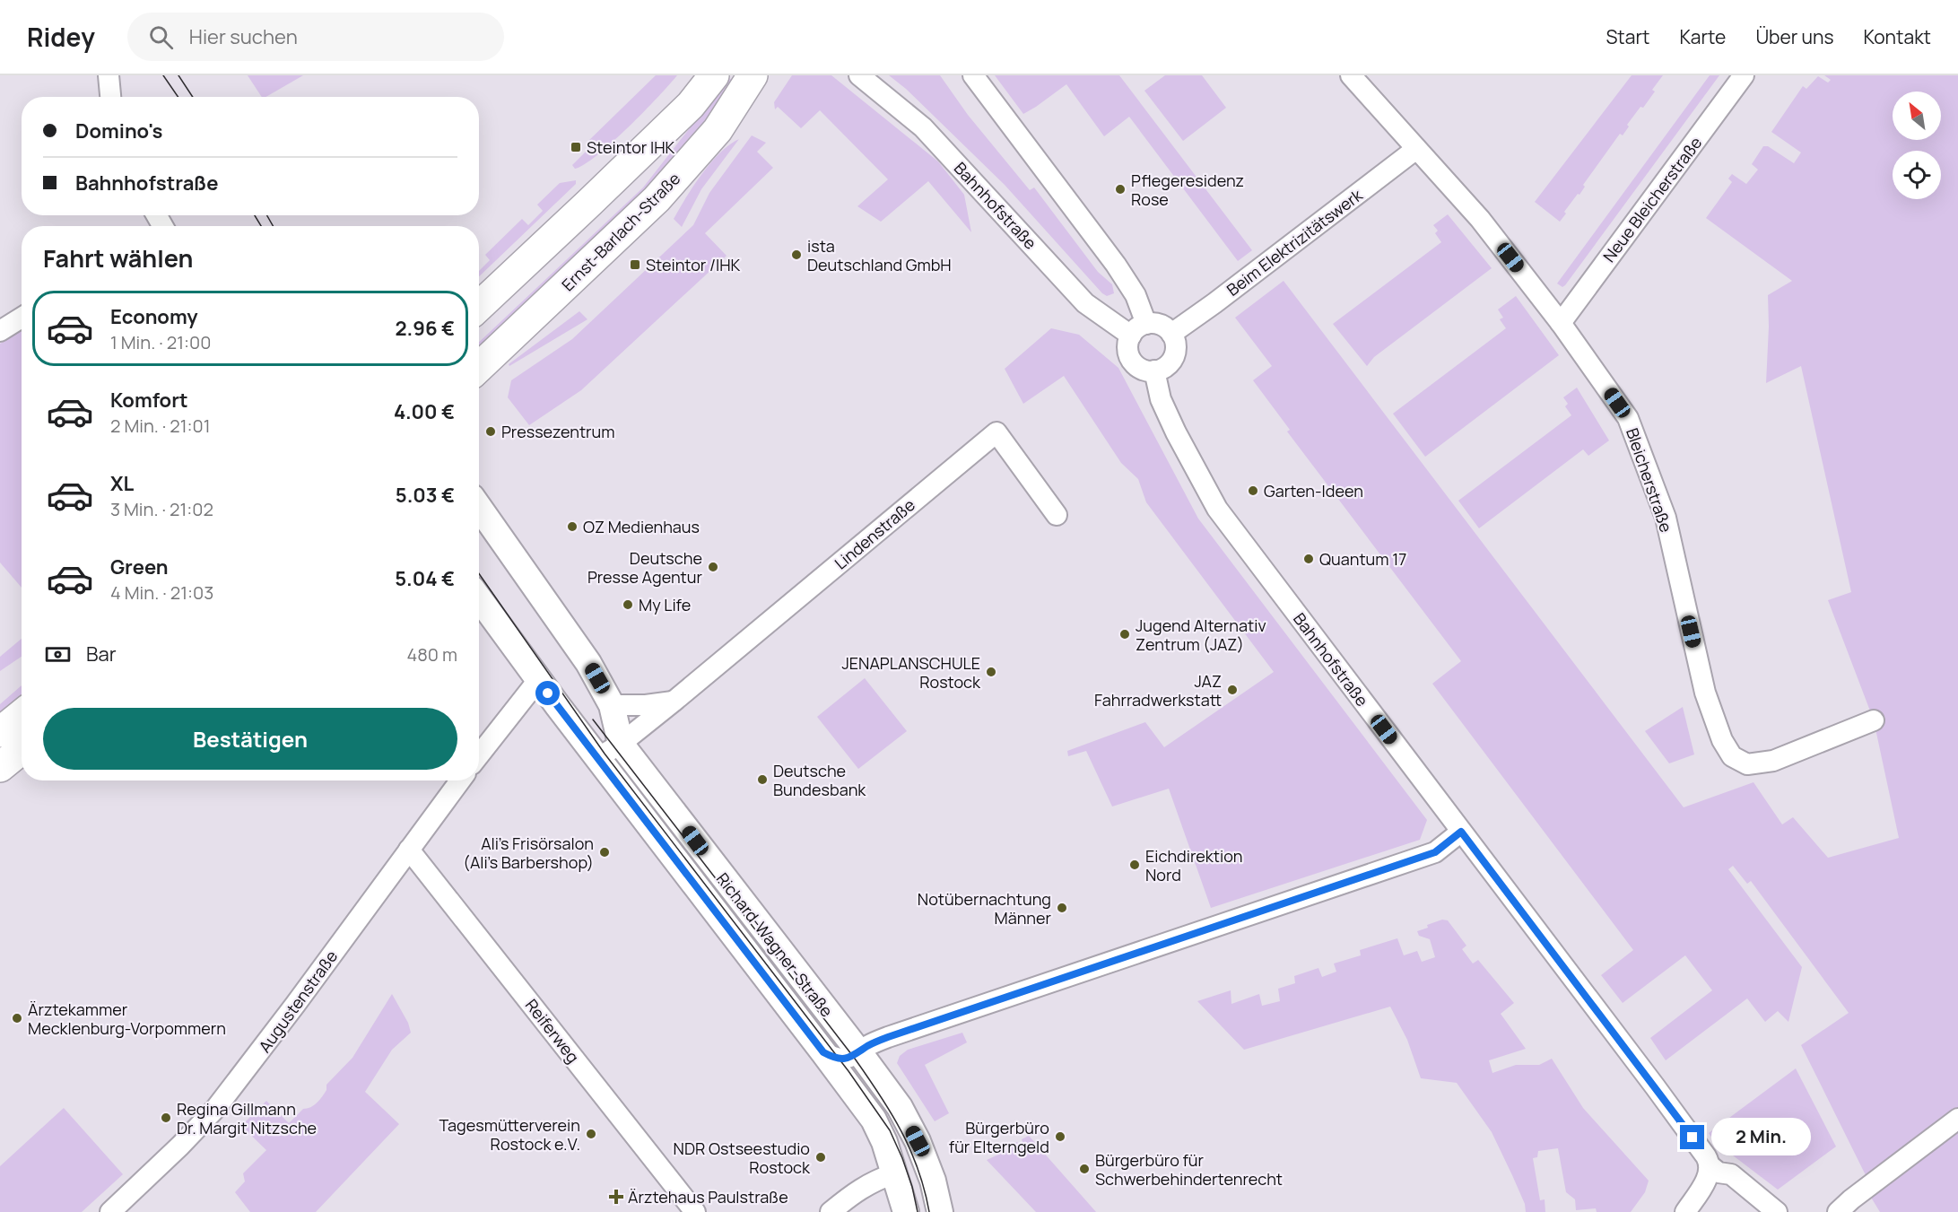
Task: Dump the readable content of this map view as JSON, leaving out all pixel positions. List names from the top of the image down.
{
  "streets": {
    "main road": ["Ernst-Barlach-Straße"],
    "street": [
      "Neue Bleicherstraße",
      "Bahnhofstraße",
      "Beim Elektrizitätswerk",
      "Bleicherstraße",
      "Lindenstraße",
      "Richard-Wagner-Straße",
      "Augustenstraße",
      "Reiferweg"
    ]
  },
  "crossings": [
    ["Neue Bleicherstraße", "Bleicherstraße"],
    ["Bahnhofstraße", "Beim Elektrizitätswerk"],
    ["Beim Elektrizitätswerk", "Bleicherstraße"],
    ["Lindenstraße", "Richard-Wagner-Straße"],
    ["Augustenstraße", "Reiferweg"]
  ],
  "places": {
    "transit": ["Steintor IHK", "Steintor /IHK"],
    "other": [
      "Pflegeresidenz Rose",
      "ista Deutschland GmbH",
      "Pressezentrum",
      "Garten-Ideen",
      "OZ Medienhaus",
      "Quantum 17",
      "Deutsche Presse Agentur",
      "My Life",
      "Jugend Alternativ Zentrum (JAZ)",
      "JENAPLANSCHULE Rostock",
      "JAZ Fahrradwerkstatt",
      "Deutsche Bundesbank",
      "Ali's Frisörsalon (Ali's Barbershop)",
      "Eichdirektion Nord",
      "Notübernachtung Männer",
      "Ärztekammer Mecklenburg-Vorpommern",
      "Regina Gillmann Dr. Margit Nitzsche",
      "Tagesmütterverein Rostock e.V.",
      "Bürgerbüro für Elterngeld",
      "NDR Ostseestudio Rostock",
      "Bürgerbüro für Schwerbehindertenrecht"
    ],
    "health": ["Ärztehaus Paulstraße"]
  },
  "north": "top left",
  "page": {
    "header": "Ridey",
    "search": "Hier suchen",
    "nav": [
      "Start",
      "Karte",
      "Über uns",
      "Kontakt"
    ],
    "banner": ["Domino's", "Bahnhofstraße"],
    "heading": "Fahrt wählen",
    "list": [
      {
        "name": "Economy",
        "note": "1 Min. · 21:00",
        "value": "2.96 €"
      },
      {
        "name": "Komfort",
        "note": "2 Min. · 21:01",
        "value": "4.00 €"
      },
      {
        "name": "XL",
        "note": "3 Min. · 21:02",
        "value": "5.03 €"
      },
      {
        "name": "Green",
        "note": "4 Min. · 21:03",
        "value": "5.04 €"
      }
    ],
    "pay": ["Bar", "480 m"],
    "buttons": "Bestätigen",
    "bubble": "2 Min."
  }
}
